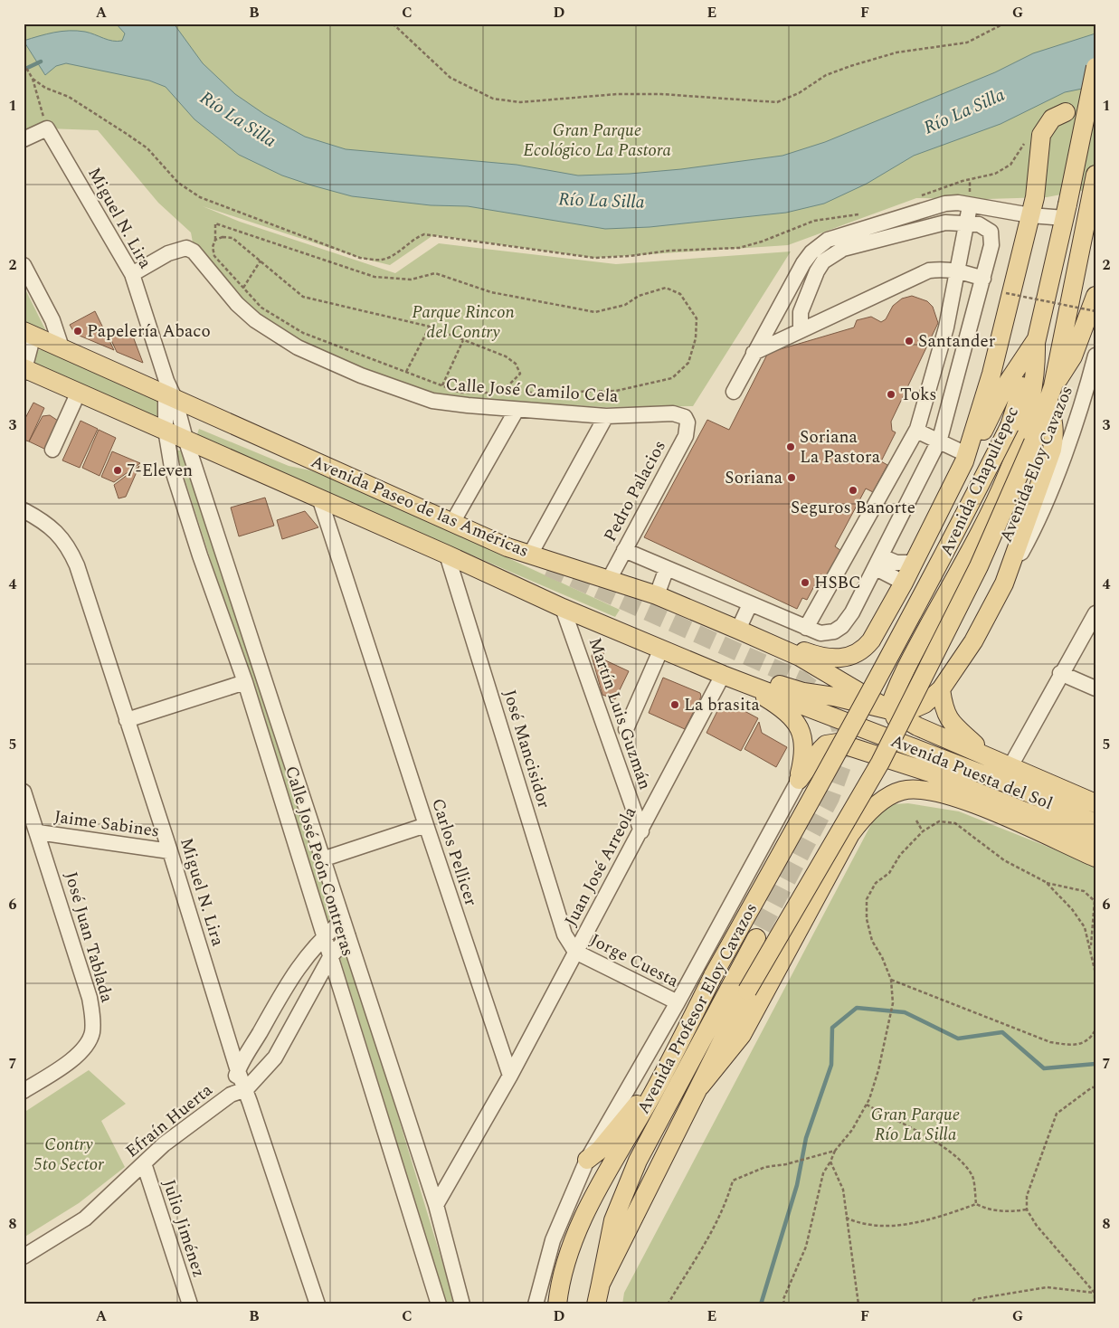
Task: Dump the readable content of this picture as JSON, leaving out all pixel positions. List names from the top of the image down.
{
  "streets": {
    "main road": [
      "Avenida Chapultepec",
      "Avenida Paseo de las Américas",
      "Avenida Puesta del Sol",
      "Avenida Profesor Eloy Cavazos"
    ],
    "street": [
      "Miguel N. Lira",
      "Calle José Camilo Cela",
      "Avenida Eloy Cavazos",
      "Pedro Palacios",
      "Martín Luis Guzmán",
      "José Mancisidor",
      "Jaime Sabines",
      "Carlos Pellicer",
      "Calle José Peón Contreras",
      "Juan José Arreola",
      "José Juan Tablada",
      "Jorge Cuesta",
      "Efraín Huerta",
      "Julio Jiménez"
    ]
  },
  "crossings": [
    ["Miguel N. Lira", "Calle José Camilo Cela"],
    ["Miguel N. Lira", "Avenida Paseo de las Américas"],
    ["Miguel N. Lira", "Jaime Sabines"],
    ["Miguel N. Lira", "Calle José Peón Contreras"],
    ["Miguel N. Lira", "Efraín Huerta"],
    ["Calle José Camilo Cela", "Pedro Palacios"],
    ["Avenida Chapultepec", "Avenida Paseo de las Américas"],
    ["Avenida Chapultepec", "Avenida Puesta del Sol"],
    ["Avenida Chapultepec", "Avenida Profesor Eloy Cavazos"],
    ["Pedro Palacios", "Avenida Paseo de las Américas"],
    ["Avenida Paseo de las Américas", "Martín Luis Guzmán"],
    ["Avenida Paseo de las Américas", "José Mancisidor"],
    ["Avenida Paseo de las Américas", "Avenida Puesta del Sol"],
    ["Avenida Paseo de las Américas", "Carlos Pellicer"],
    ["Avenida Paseo de las Américas", "Calle José Peón Contreras"],
    ["Avenida Paseo de las Américas", "Juan José Arreola"],
    ["Avenida Paseo de las Américas", "Avenida Profesor Eloy Cavazos"],
    ["Martín Luis Guzmán", "Juan José Arreola"],
    ["José Mancisidor", "Juan José Arreola"],
    ["José Mancisidor", "Jorge Cuesta"],
    ["Avenida Puesta del Sol", "Avenida Profesor Eloy Cavazos"],
    ["Jaime Sabines", "José Juan Tablada"],
    ["Carlos Pellicer", "Juan José Arreola"],
    ["Calle José Peón Contreras", "Efraín Huerta"],
    ["Juan José Arreola", "Jorge Cuesta"],
    ["Efraín Huerta", "Julio Jiménez"]
  ],
  "water": ["Río La Silla"],
  "parks": [
    "Gran Parque Ecológico La Pastora",
    "Parque Rincon del Contry",
    "Gran Parque Río La Silla",
    "Contry 5to Sector"
  ],
  "places": [
    "Papelería Abaco",
    "Santander",
    "Toks",
    "Soriana La Pastora",
    "7-Eleven",
    "Soriana",
    "Seguros Banorte",
    "HSBC",
    "La brasita"
  ],
  "grid": {
    "columns": [
      "A",
      "B",
      "C",
      "D",
      "E",
      "F",
      "G"
    ],
    "rows": [
      "1",
      "2",
      "3",
      "4",
      "5",
      "6",
      "7",
      "8"
    ]
  }
}
